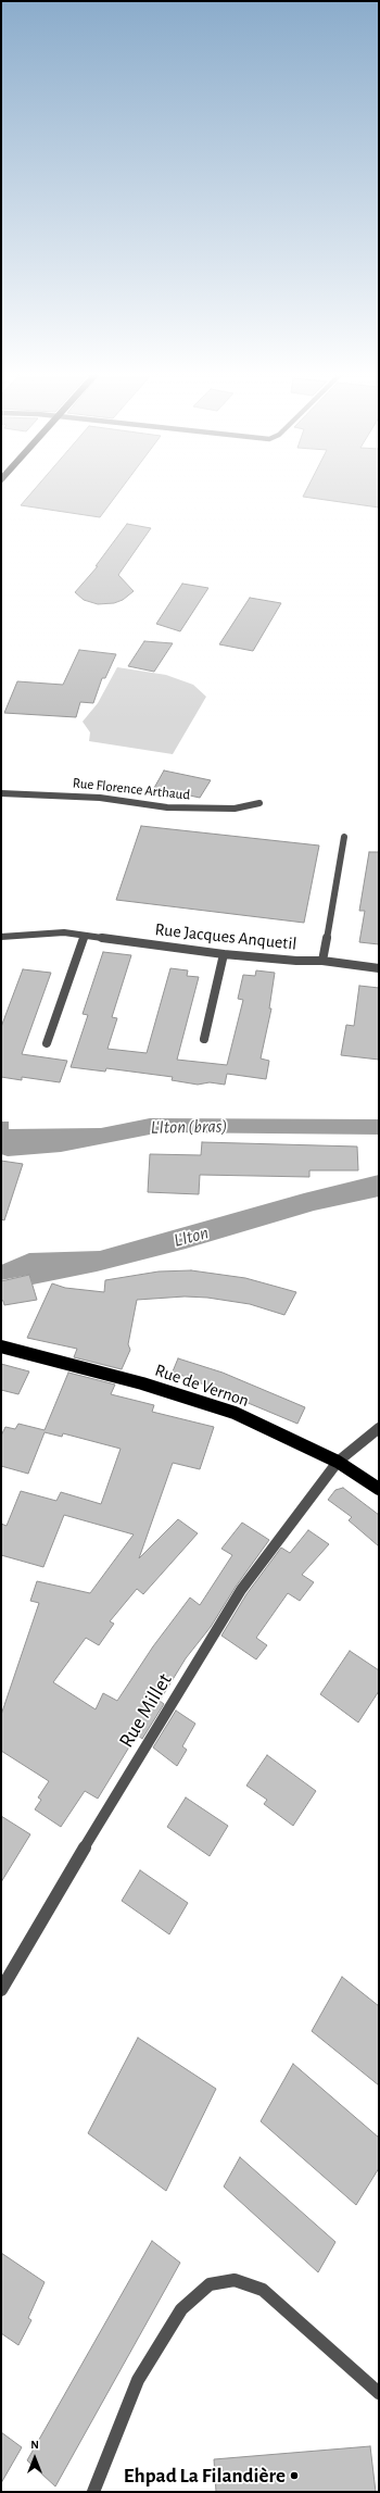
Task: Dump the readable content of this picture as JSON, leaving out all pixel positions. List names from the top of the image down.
{
  "streets": {
    "main road": ["Rue de Vernon"],
    "street": ["Rue Florence Arthaud", "Rue Jacques Anquetil", "Rue Millet"]
  },
  "crossings": [
    ["Rue de Vernon", "Rue Millet"]
  ],
  "water": ["L'Iton (bras)", "L'Iton"],
  "places": ["Ehpad La Filandière"],
  "north": "top"
}
